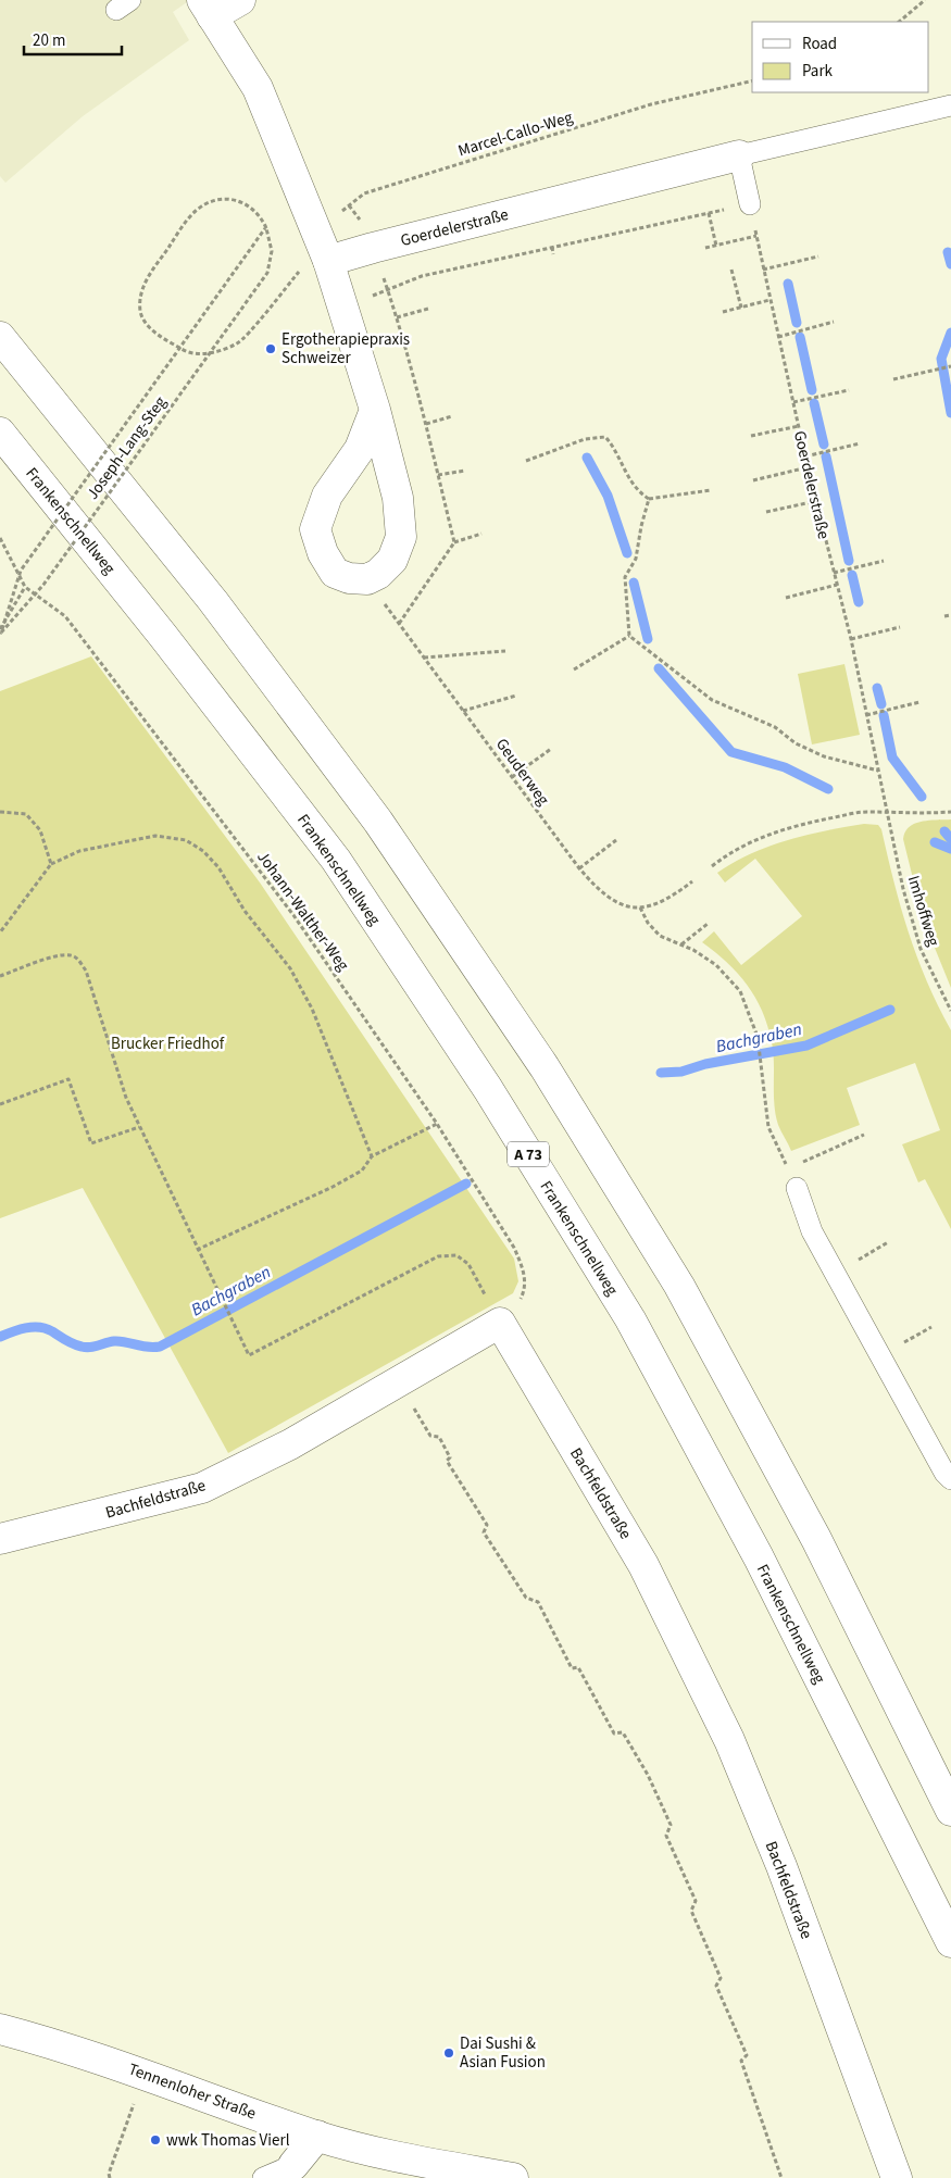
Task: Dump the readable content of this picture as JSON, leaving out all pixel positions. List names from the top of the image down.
{
  "streets": {
    "main road": [
      "Goerdelerstraße",
      "Frankenschnellweg",
      "A 73",
      "Bachfeldstraße",
      "Tennenloher Straße"
    ],
    "path": [
      "Marcel-Callo-Weg",
      "Joseph-Lang-Steg",
      "Geuderweg",
      "Johann-Walther-Weg",
      "Imhoffweg"
    ]
  },
  "crossings": [
    ["Goerdelerstraße", "Joseph-Lang-Steg"],
    ["Goerdelerstraße", "Imhoffweg"],
    ["Johann-Walther-Weg", "Bachfeldstraße"]
  ],
  "water": ["Bachgraben"],
  "parks": ["Brucker Friedhof"],
  "places": ["Ergotherapiepraxis Schweizer", "Dai Sushi & Asian Fusion", "wwk Thomas Vierl"],
  "legend": ["Road", "Park"],
  "scale_bar": "20 m"
}
